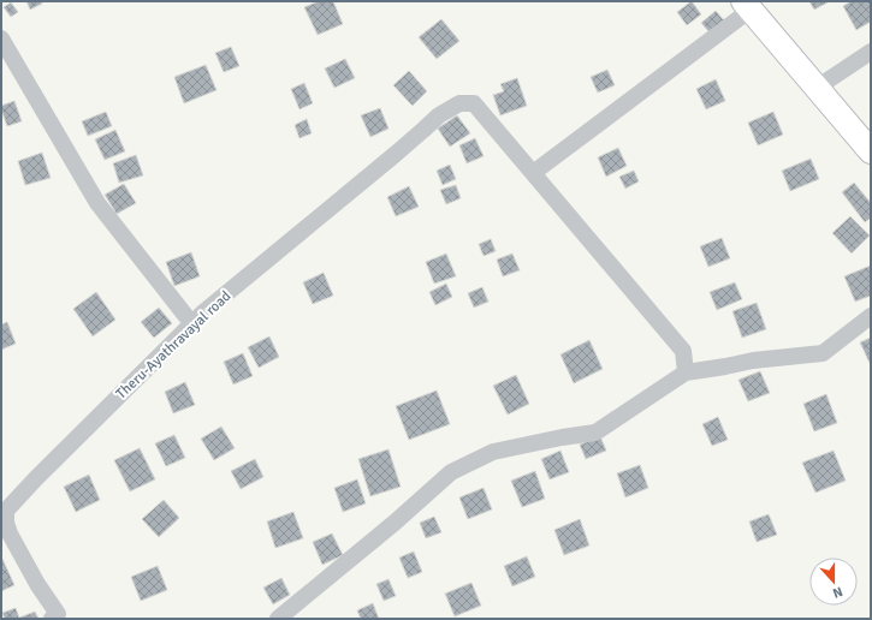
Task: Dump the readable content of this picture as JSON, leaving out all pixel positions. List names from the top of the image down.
{
  "streets": {
    "street": ["Theru-Ayathravayal road"]
  },
  "north": "bottom"
}
